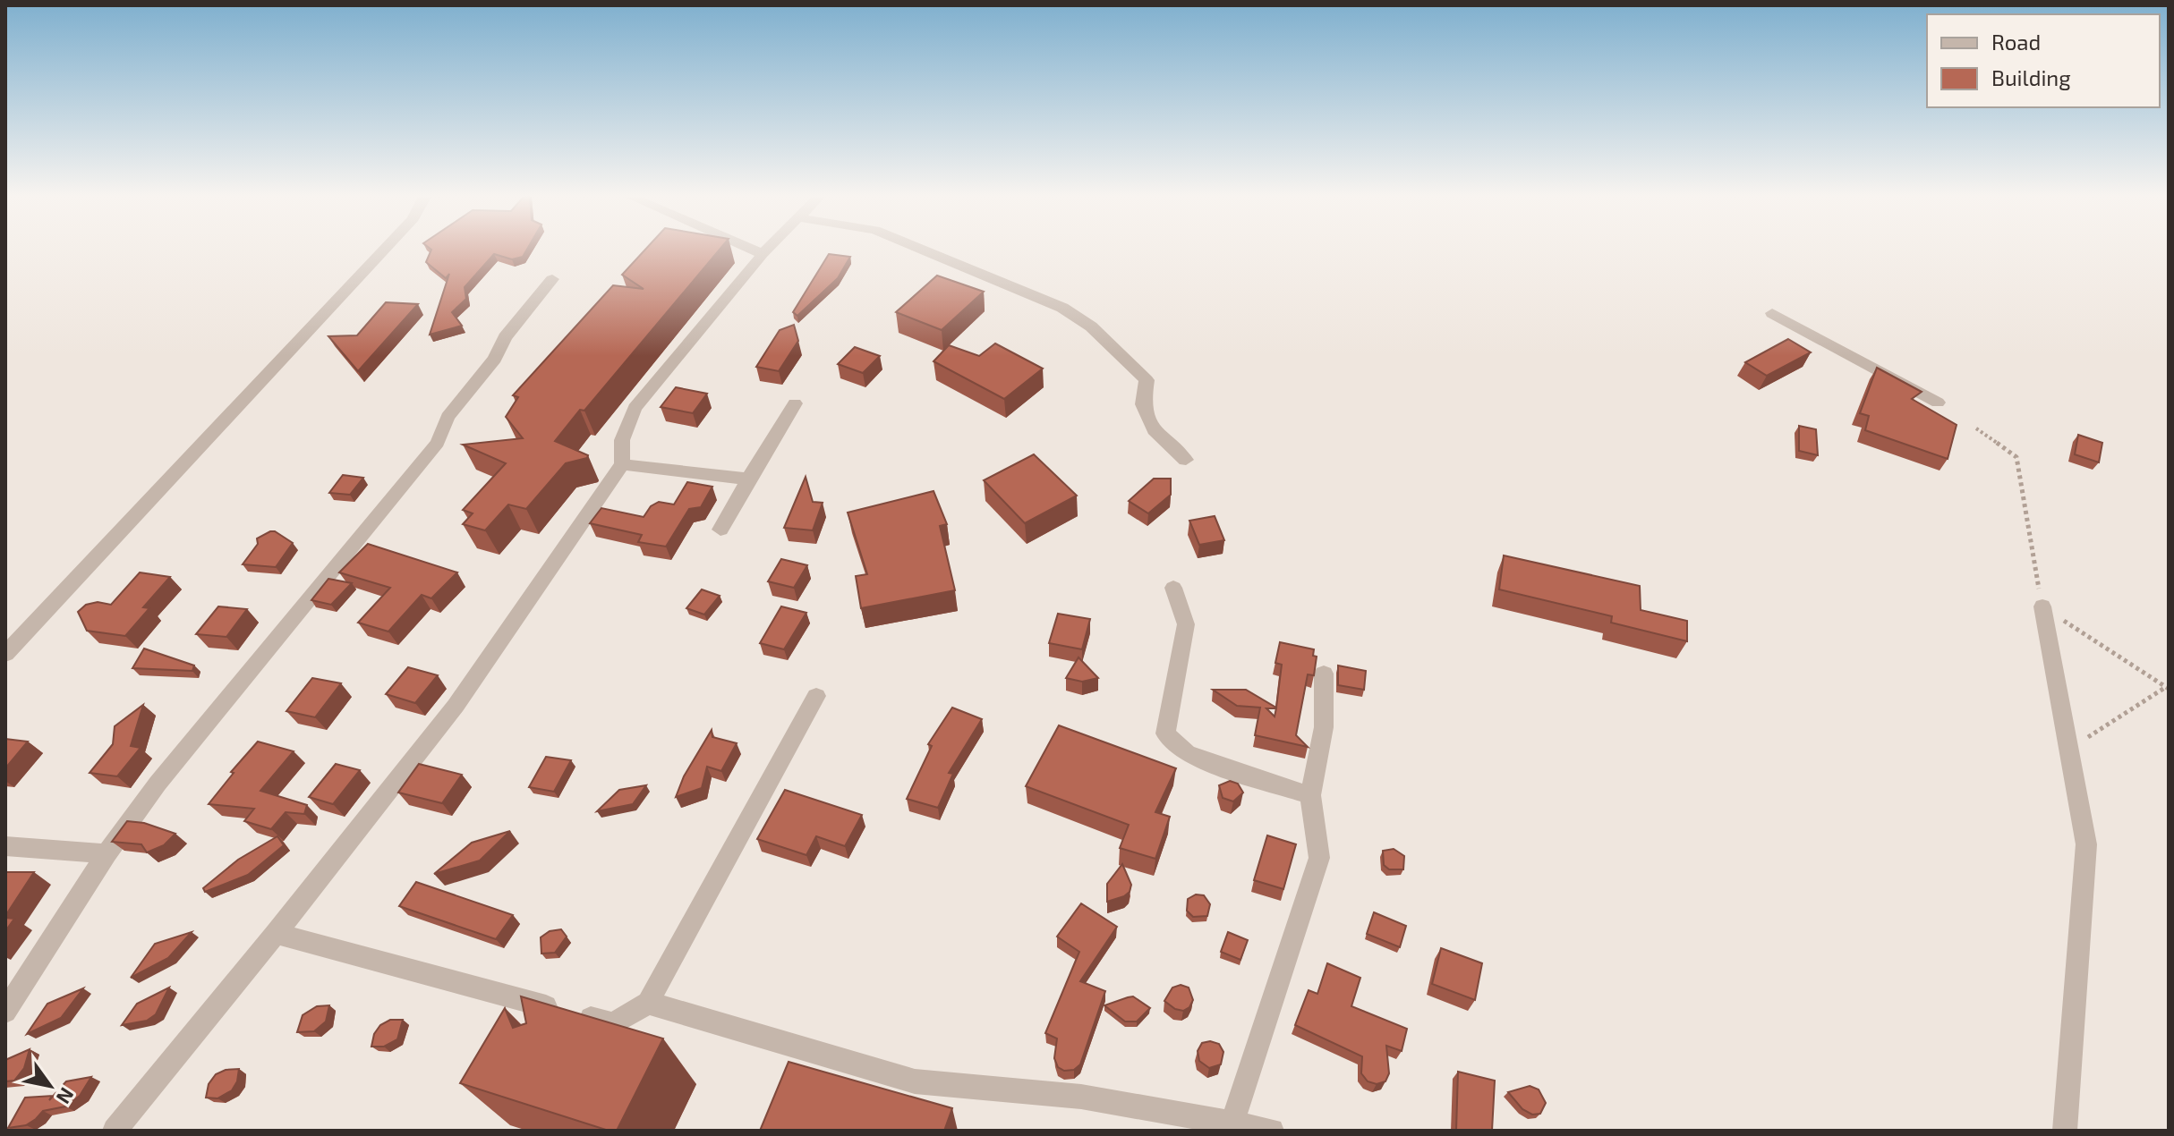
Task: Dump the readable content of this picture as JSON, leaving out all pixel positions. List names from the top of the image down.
{
  "legend": ["Road", "Building"],
  "north": "bottom right"
}
